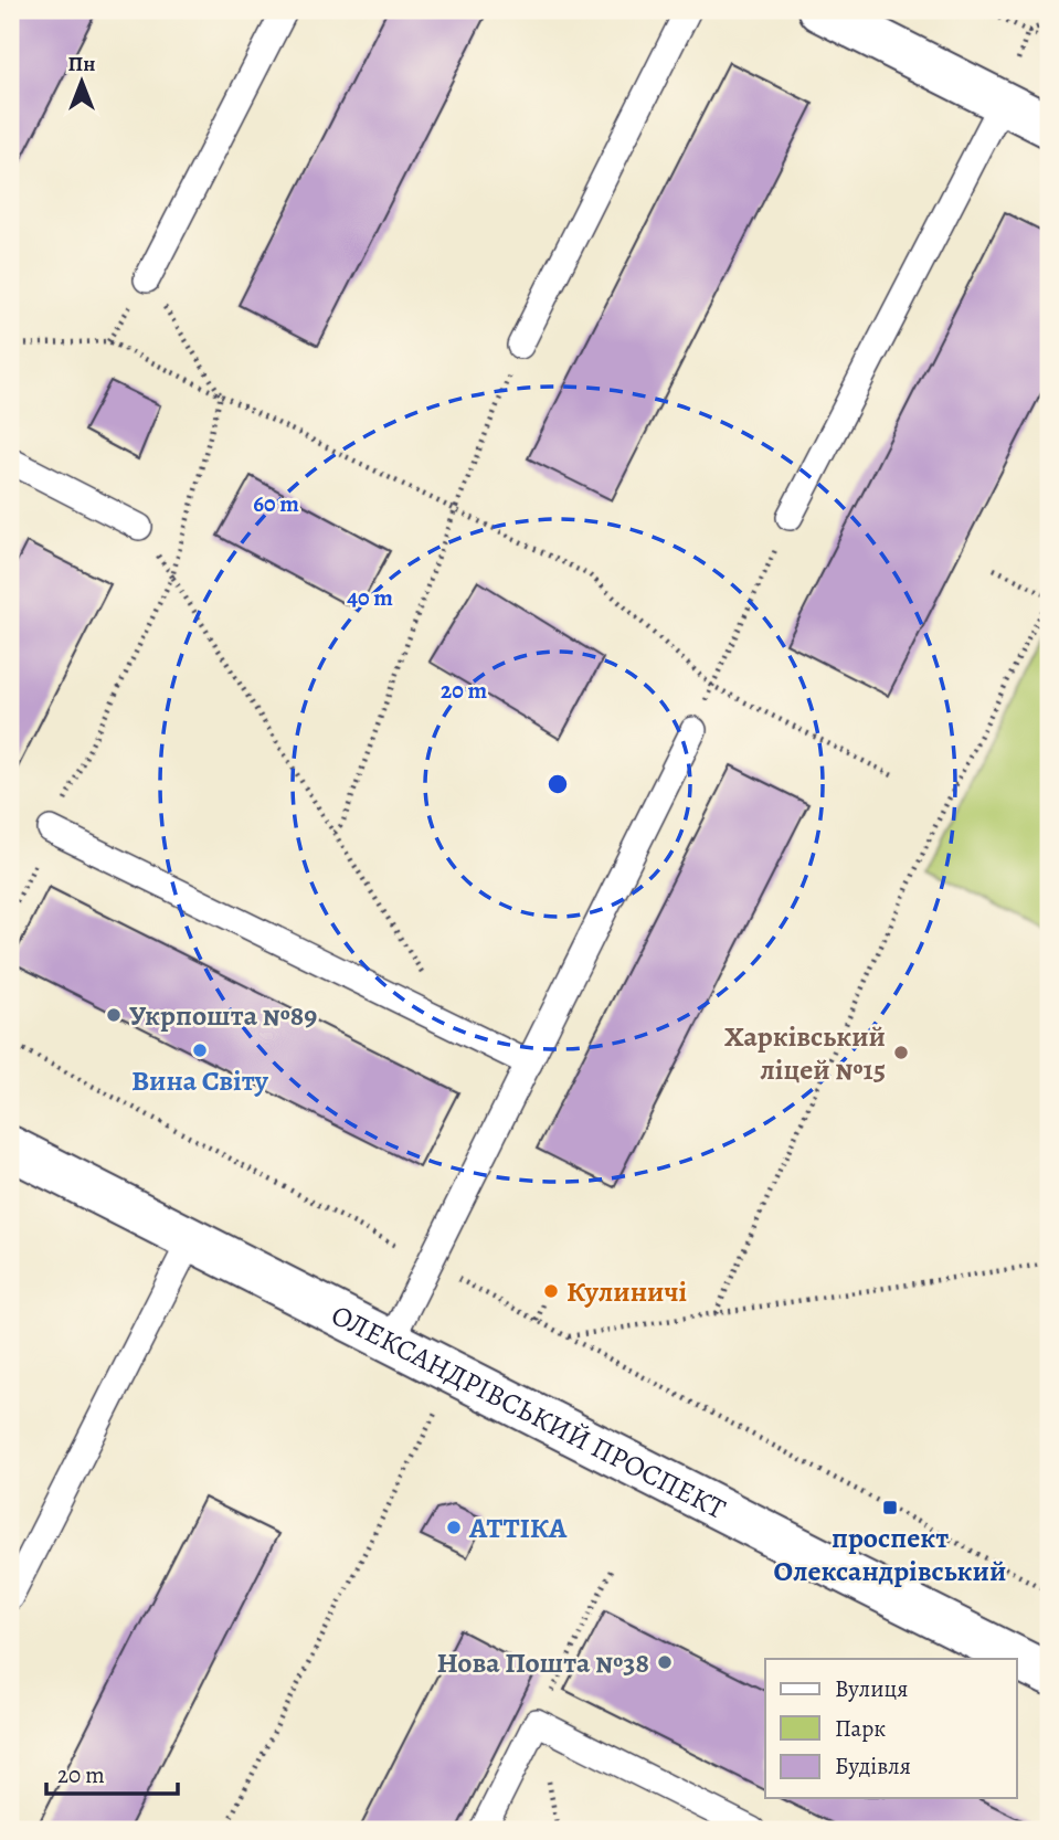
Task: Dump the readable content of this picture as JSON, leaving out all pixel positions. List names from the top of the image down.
{
  "streets": {
    "main road": ["ОЛЕКСАНДРІВСЬКИЙ ПРОСПЕКТ"]
  },
  "places": {
    "other": [
      "Укрпошта №89",
      "Вина Світу",
      "Харківський ліцей №15",
      "Кулиничі",
      "АТТІКА",
      "Нова Пошта №38"
    ],
    "transit": ["проспект Олександрівський"]
  },
  "legend": ["Вулиця", "Парк", "Будівля"],
  "scale_bar": "20 m",
  "north": "top",
  "rings": ["60 m", "40 m", "20 m"]
}
